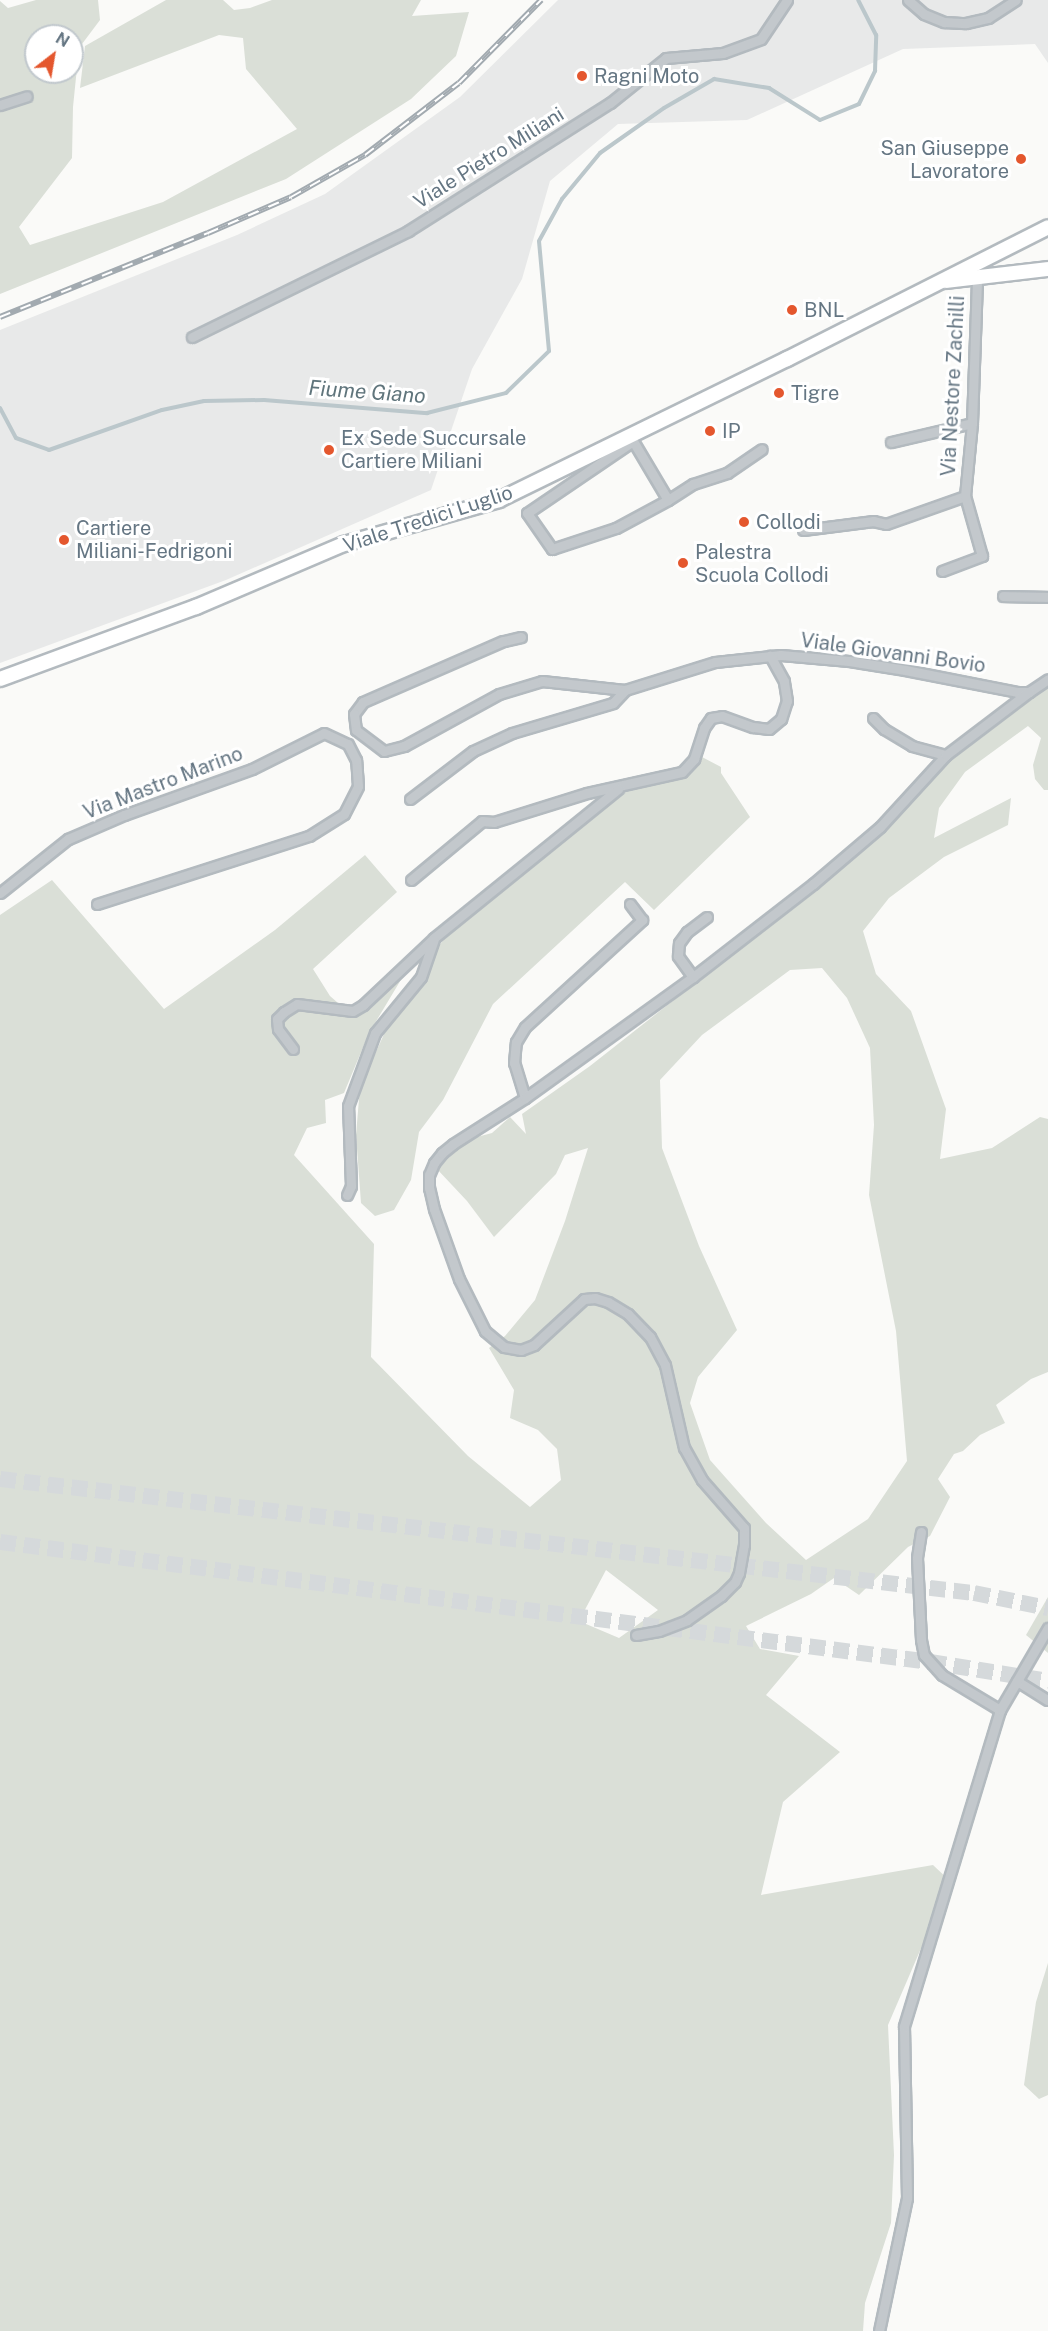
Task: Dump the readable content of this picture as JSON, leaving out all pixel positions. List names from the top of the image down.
{
  "streets": {
    "main road": ["Viale Tredici Luglio"],
    "street": [
      "Viale Pietro Miliani",
      "Via Nestore Zachilli",
      "Viale Giovanni Bovio",
      "Via Mastro Marino"
    ]
  },
  "water": ["Fiume Giano"],
  "places": [
    "Ragni Moto",
    "San Giuseppe Lavoratore",
    "BNL",
    "Tigre",
    "IP",
    "Ex Sede Succursale Cartiere Miliani",
    "Collodi",
    "Cartiere Miliani-Fedrigoni",
    "Palestra Scuola Collodi"
  ],
  "north": "top right"
}
